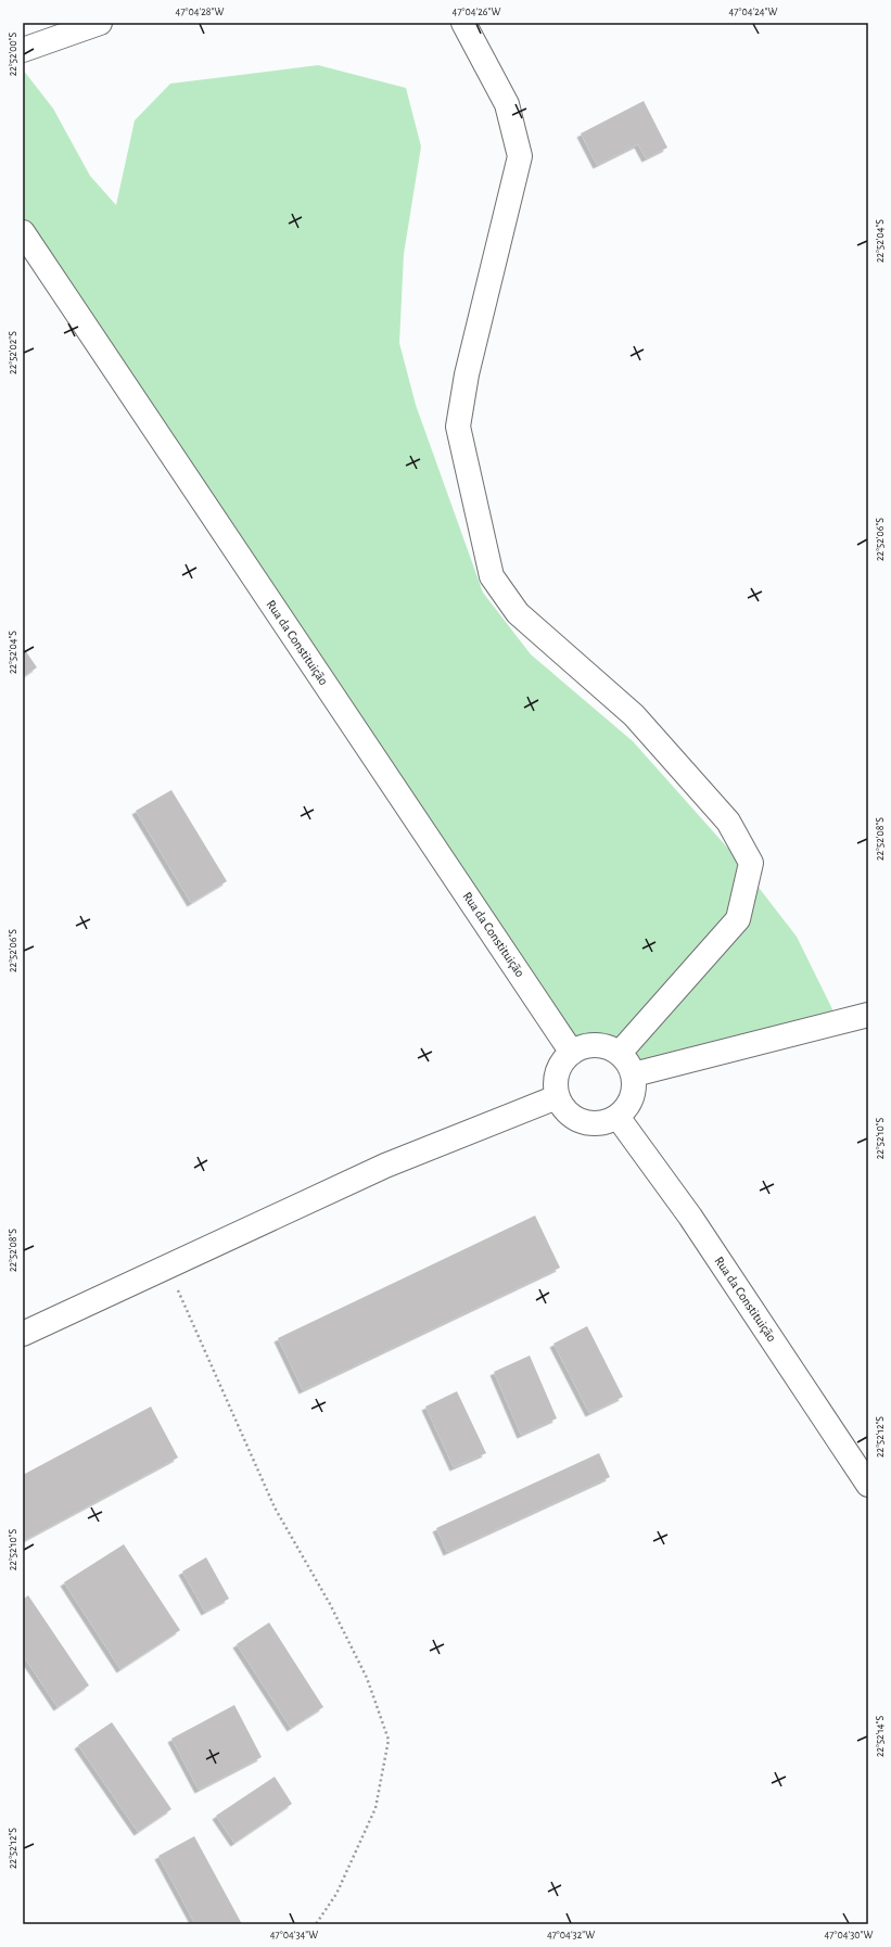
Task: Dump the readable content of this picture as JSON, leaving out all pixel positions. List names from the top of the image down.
{
  "streets": {
    "street": ["Rua da Constituição"]
  },
  "coordinates": [
    "47°04'28\"W",
    "47°04'26\"W",
    "47°04'24\"W",
    "22°52'00\"S",
    "22°52'04\"S",
    "22°52'02\"S",
    "22°52'06\"S",
    "22°52'08\"S",
    "22°52'10\"S",
    "22°52'12\"S",
    "22°52'14\"S",
    "47°04'34\"W",
    "47°04'32\"W",
    "47°04'30\"W"
  ]
}
